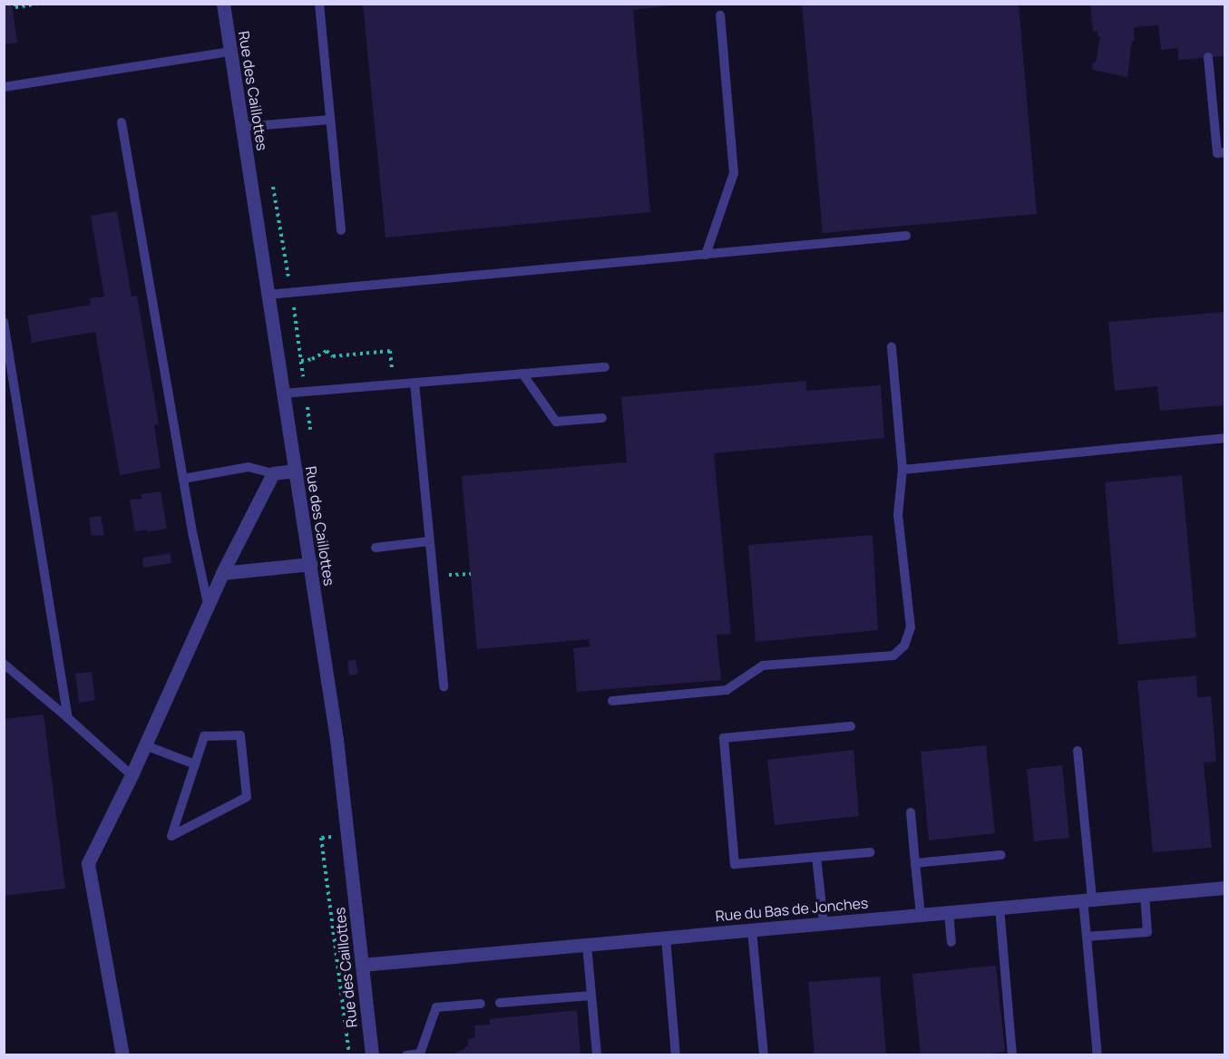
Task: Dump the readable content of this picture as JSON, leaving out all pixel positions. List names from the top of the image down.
{
  "streets": {
    "street": ["Rue des Caillottes", "Rue du Bas de Jonches"]
  },
  "crossings": [
    ["Rue des Caillottes", "Rue du Bas de Jonches"]
  ]
}
